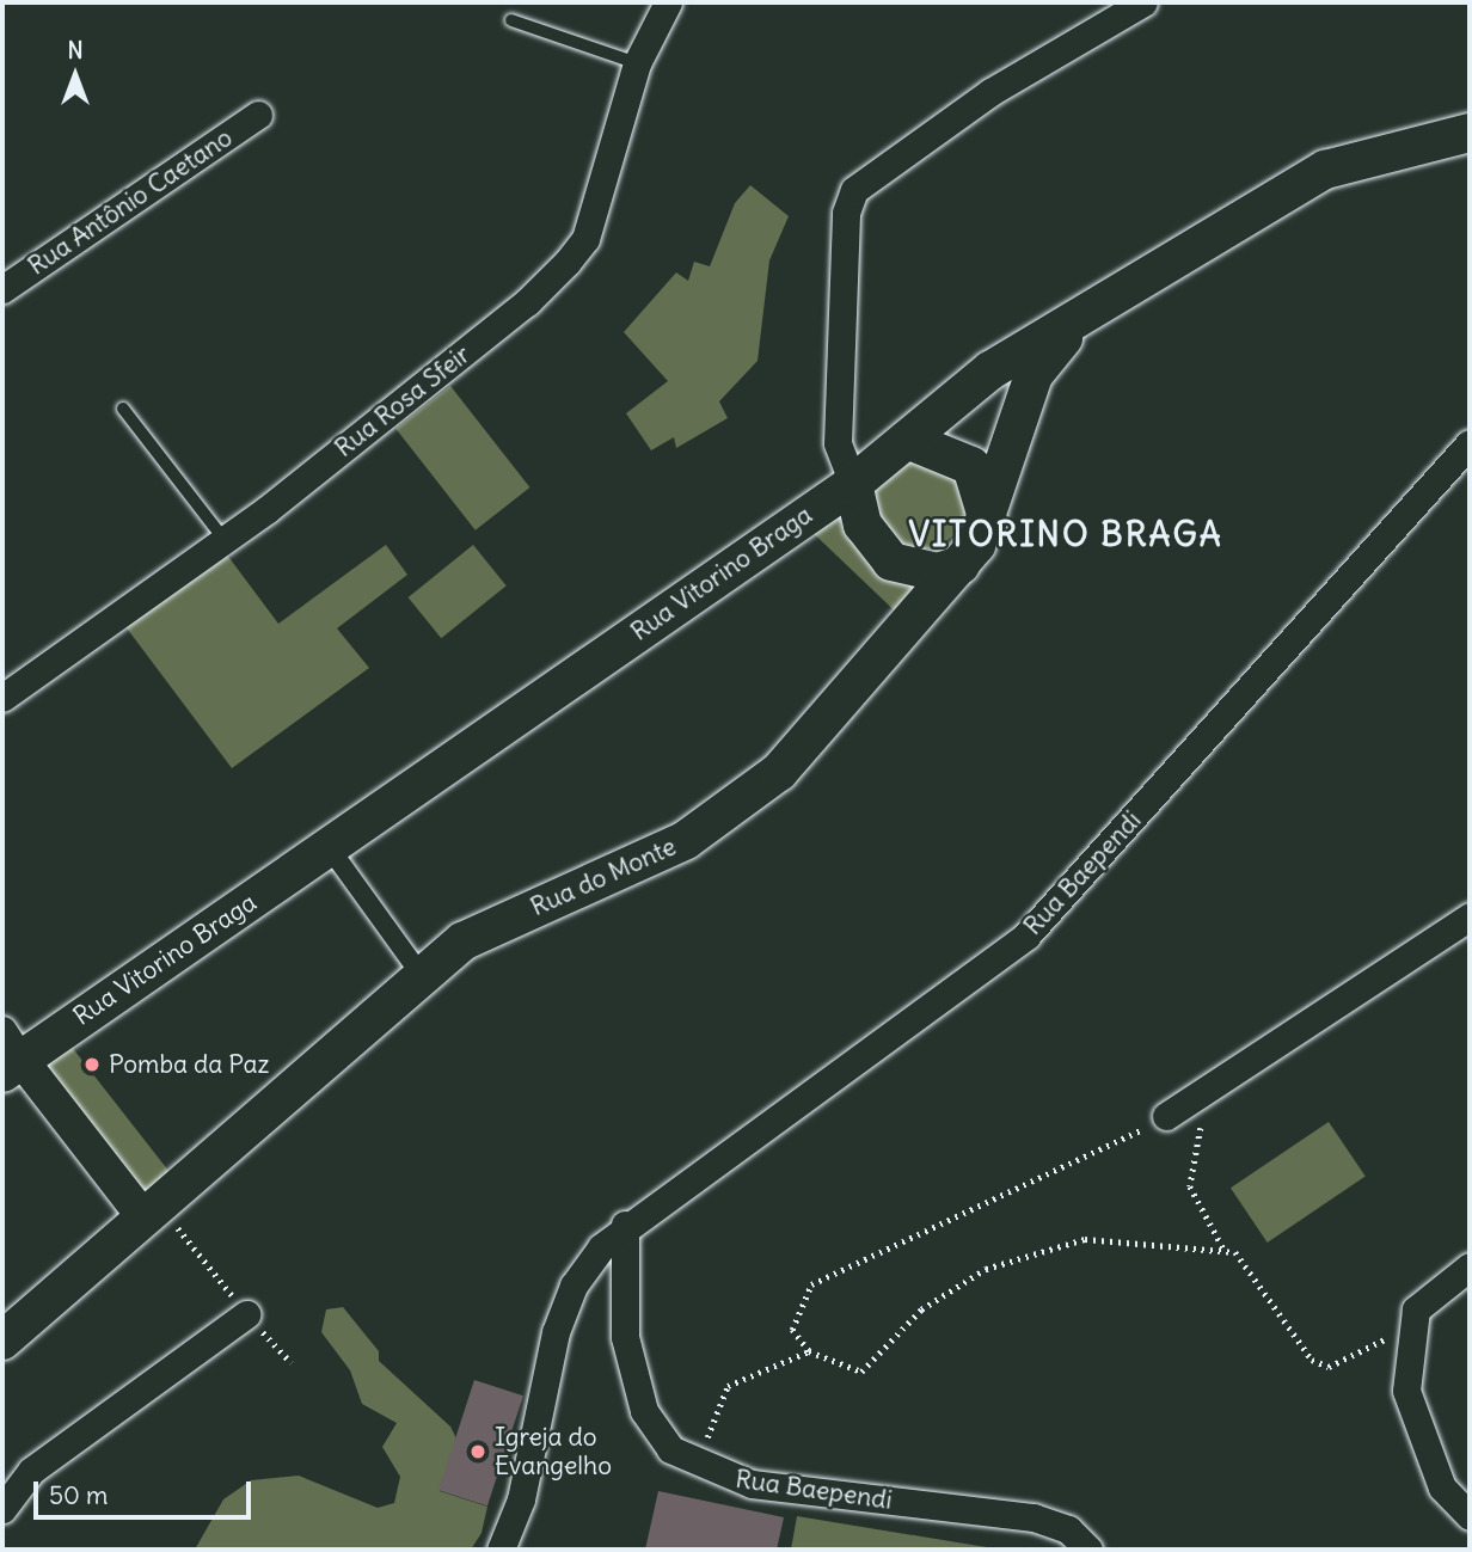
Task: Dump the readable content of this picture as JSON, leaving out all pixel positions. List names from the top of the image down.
{
  "streets": {
    "main road": ["Rua Vitorino Braga", "Rua do Monte"],
    "street": ["Rua Antônio Caetano", "Rua Rosa Sfeir", "Rua Baependi"]
  },
  "crossings": [
    ["Rua Vitorino Braga", "Rua do Monte"]
  ],
  "districts": ["VITORINO BRAGA"],
  "places": ["Pomba da Paz", "Igreja do Evangelho"],
  "scale_bar": "50 m",
  "north": "top"
}
